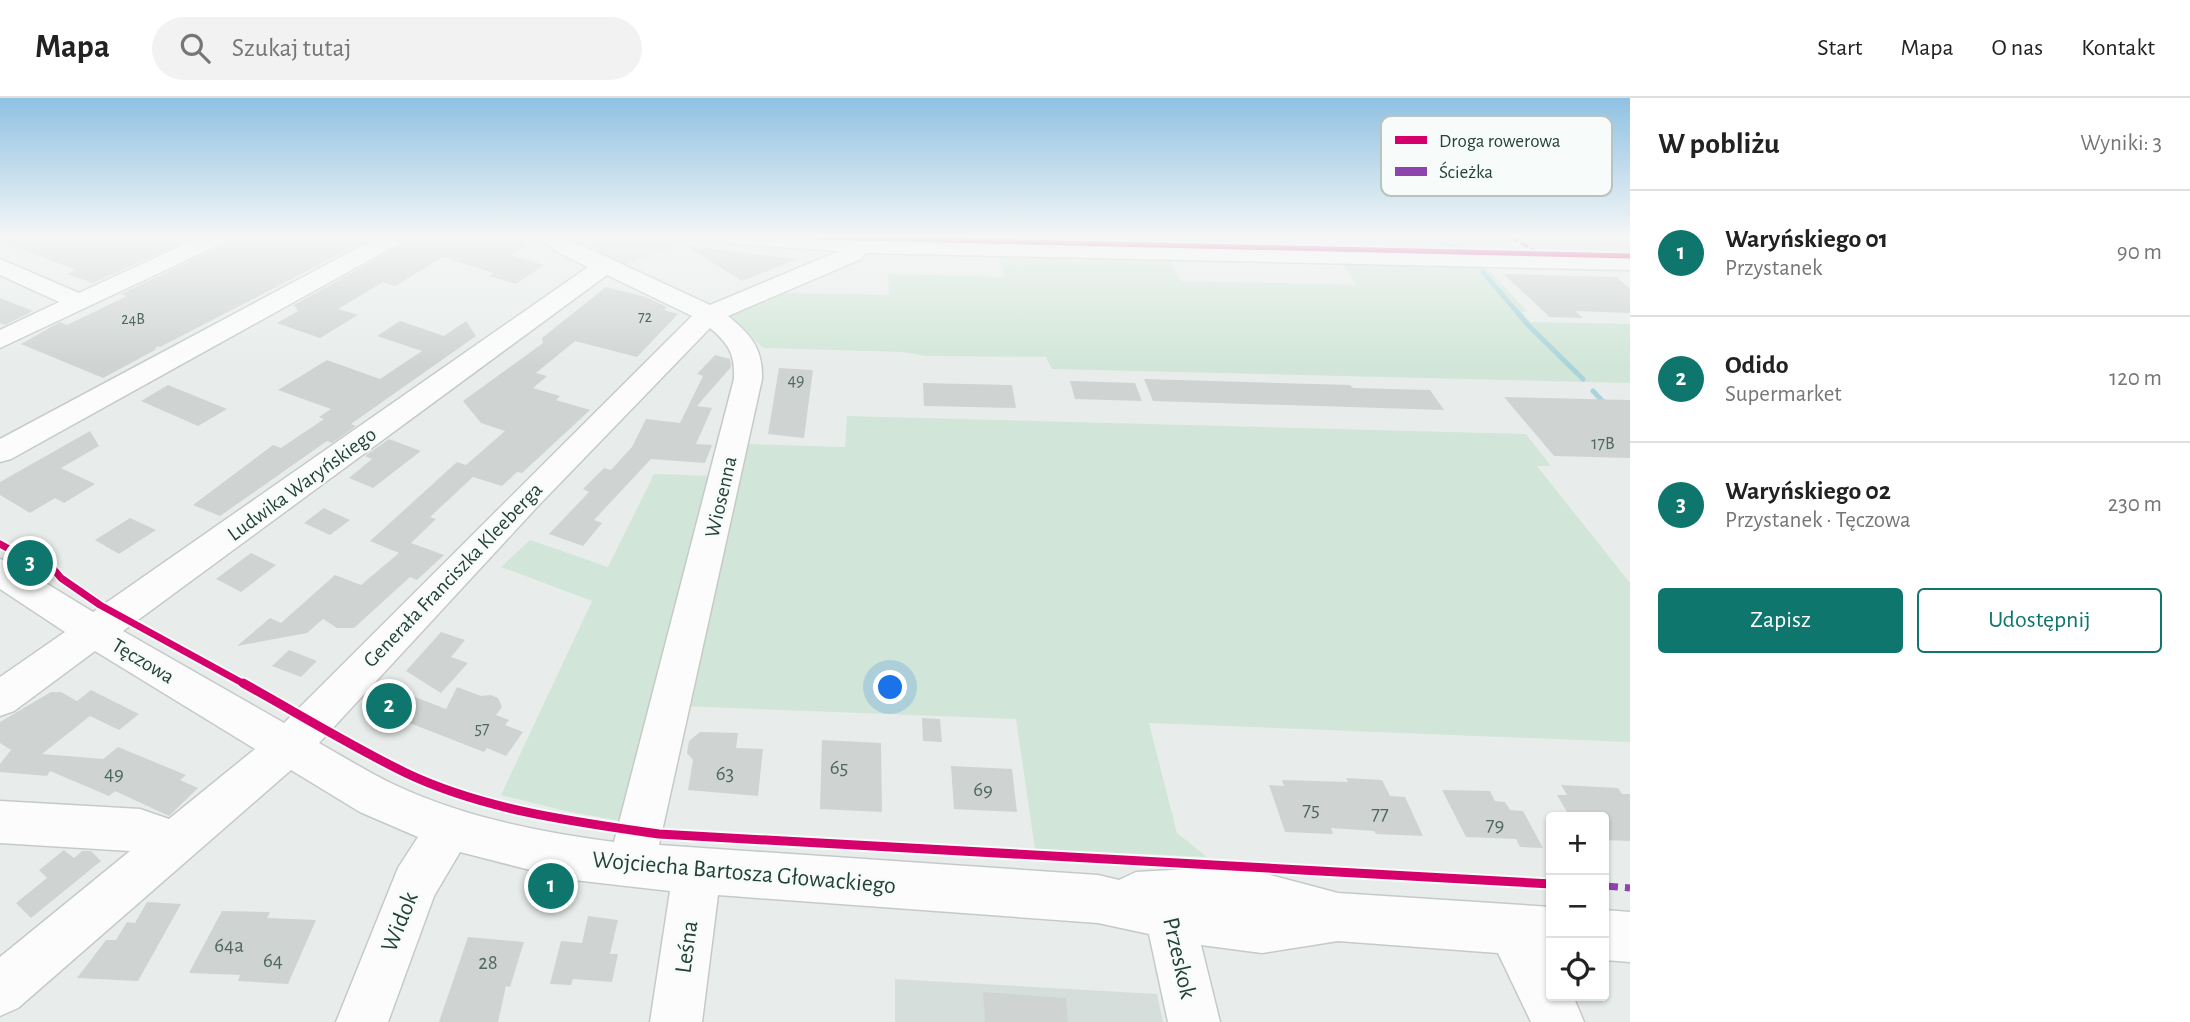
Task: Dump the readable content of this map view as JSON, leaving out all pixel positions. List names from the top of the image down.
{
  "streets": {
    "street": [
      "Ludwika Waryńskiego",
      "Wiosenna",
      "Generała Franciszka Kleeberga",
      "Tęczowa",
      "Wojciecha Bartosza Głowackiego",
      "Widok",
      "Leśna",
      "Przeskok"
    ]
  },
  "crossings": [
    ["Ludwika Waryńskiego", "Tęczowa"],
    ["Wiosenna", "Generała Franciszka Kleeberga"],
    ["Wiosenna", "Wojciecha Bartosza Głowackiego"],
    ["Generała Franciszka Kleeberga", "Tęczowa"],
    ["Generała Franciszka Kleeberga", "Wojciecha Bartosza Głowackiego"],
    ["Tęczowa", "Wojciecha Bartosza Głowackiego"],
    ["Wojciecha Bartosza Głowackiego", "Widok"],
    ["Wojciecha Bartosza Głowackiego", "Leśna"],
    ["Wojciecha Bartosza Głowackiego", "Przeskok"]
  ],
  "house_numbers": [
    "72",
    "24B",
    "49",
    "17B",
    "57",
    "65",
    "49",
    "63",
    "69",
    "75",
    "77",
    "79",
    "64a",
    "64",
    "28"
  ],
  "legend": ["Droga rowerowa", "Ścieżka"],
  "page": {
    "header": "Mapa",
    "search": "Szukaj tutaj",
    "nav": [
      "Start",
      "Mapa",
      "O nas",
      "Kontakt"
    ],
    "heading": ["W pobliżu", "Wyniki: 3"],
    "list": [
      {
        "mark": "1",
        "name": "Waryńskiego 01",
        "note": "Przystanek",
        "value": "90 m"
      },
      {
        "mark": "2",
        "name": "Odido",
        "note": "Supermarket",
        "value": "120 m"
      },
      {
        "mark": "3",
        "name": "Waryńskiego 02",
        "note": "Przystanek · Tęczowa",
        "value": "230 m"
      }
    ],
    "pins": ["3", "2", "1"],
    "buttons": ["Zapisz", "Udostępnij"],
    "map_buttons": ["+", "−"]
  }
}
